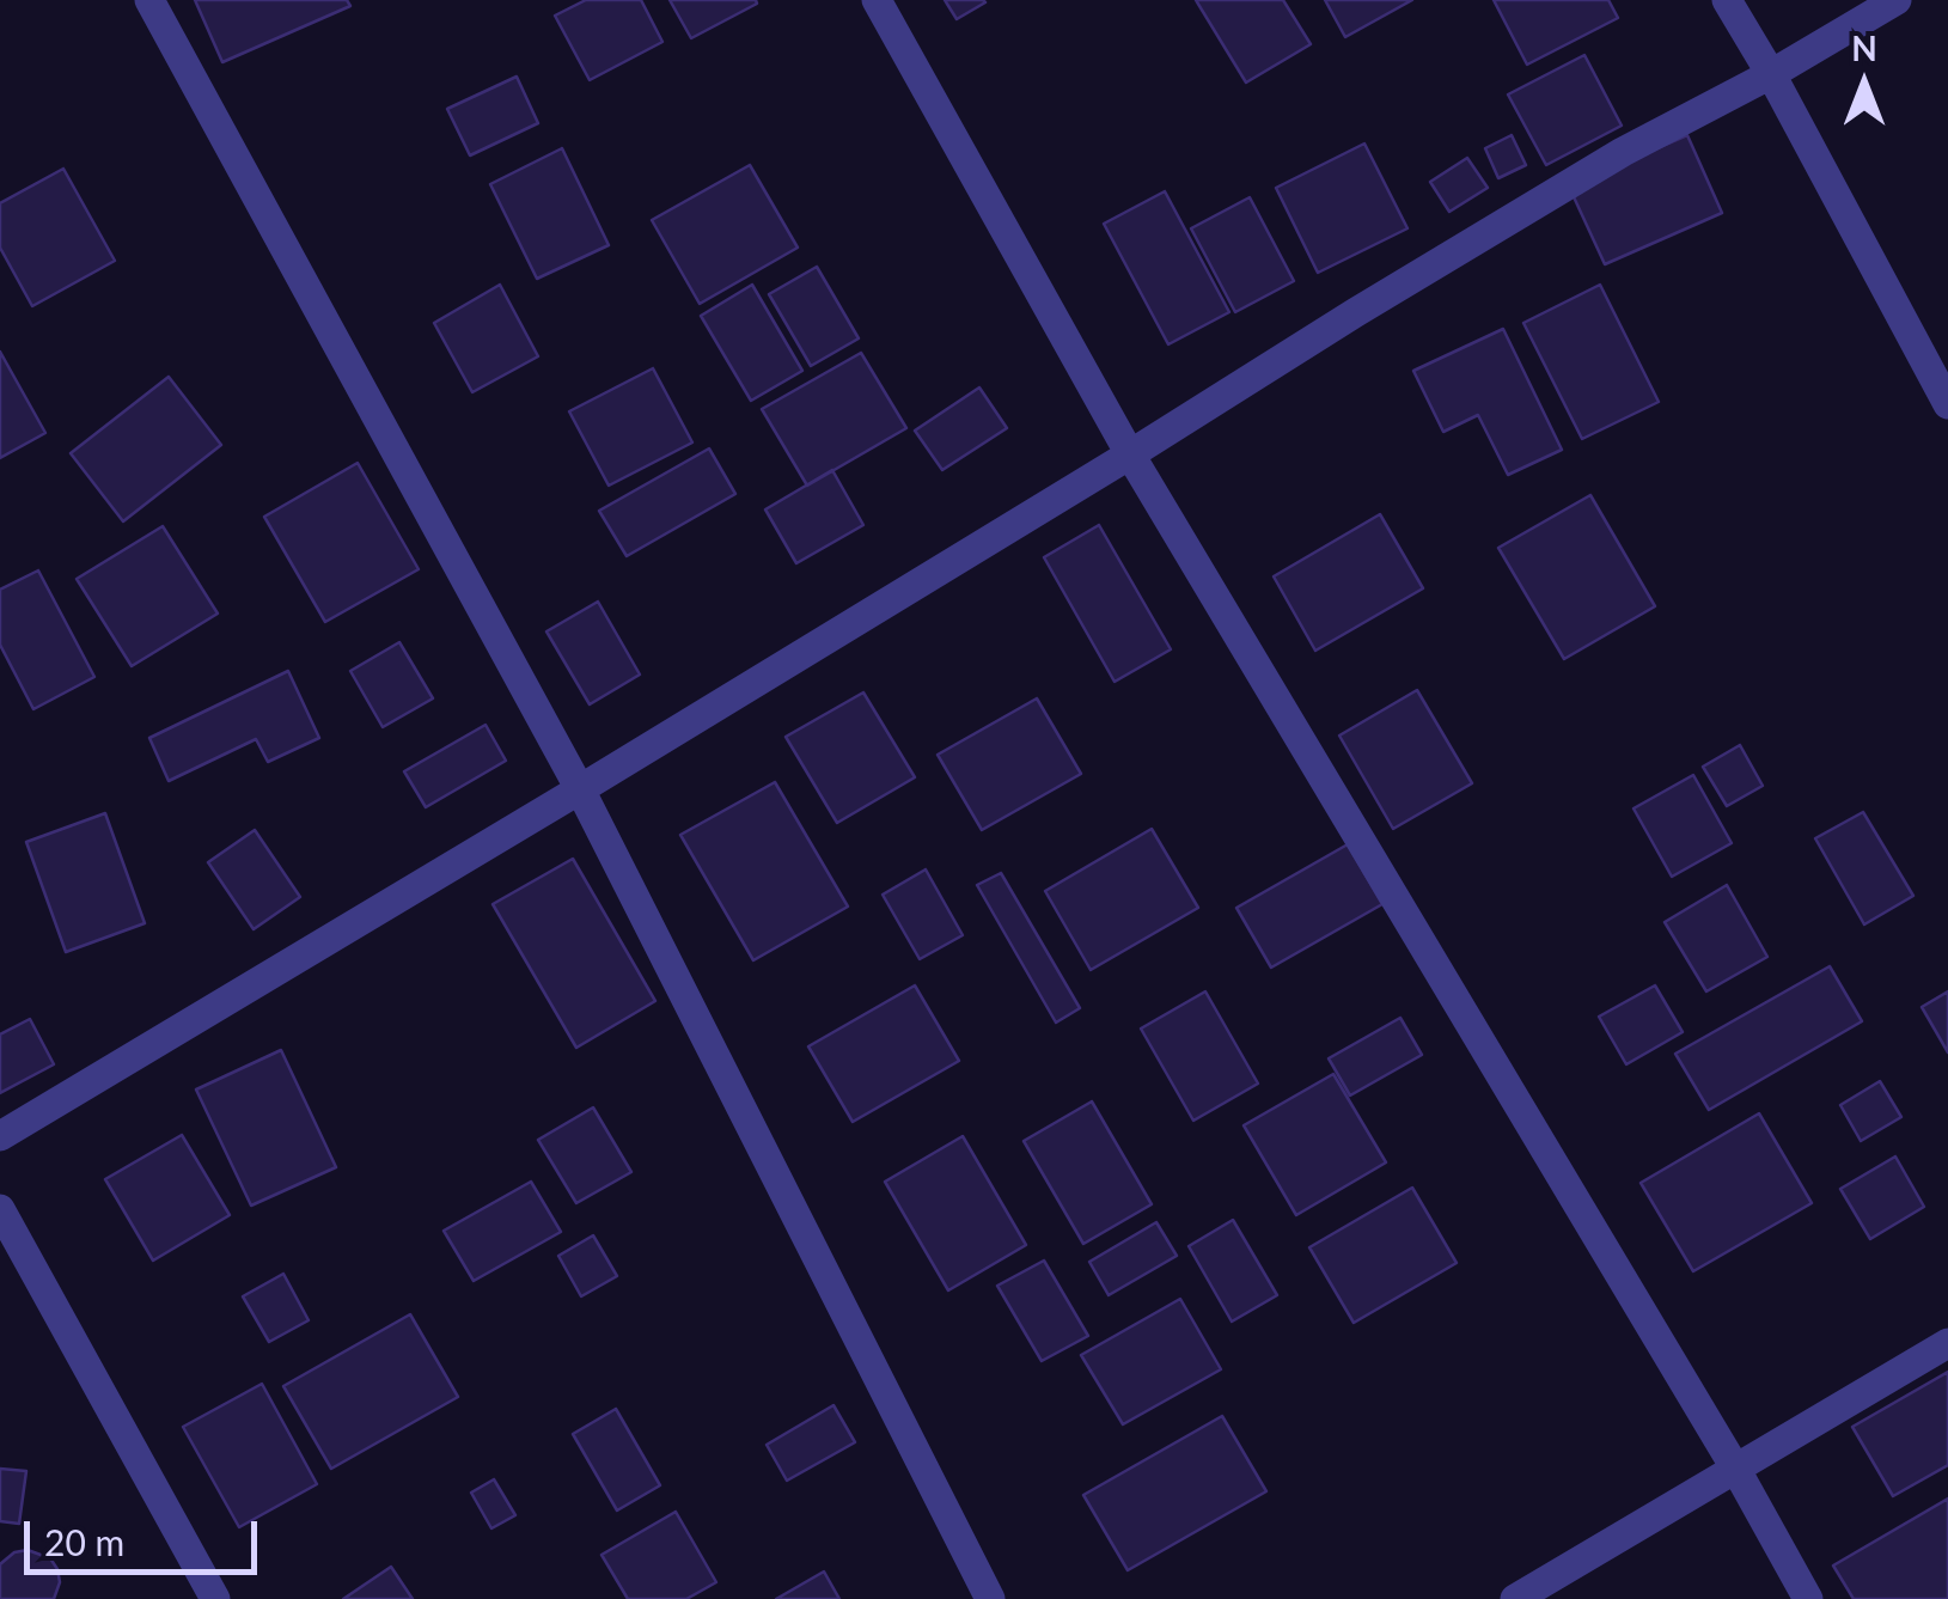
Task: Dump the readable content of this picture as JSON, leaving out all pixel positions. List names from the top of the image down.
{
  "scale_bar": "20 m",
  "north": "top"
}
